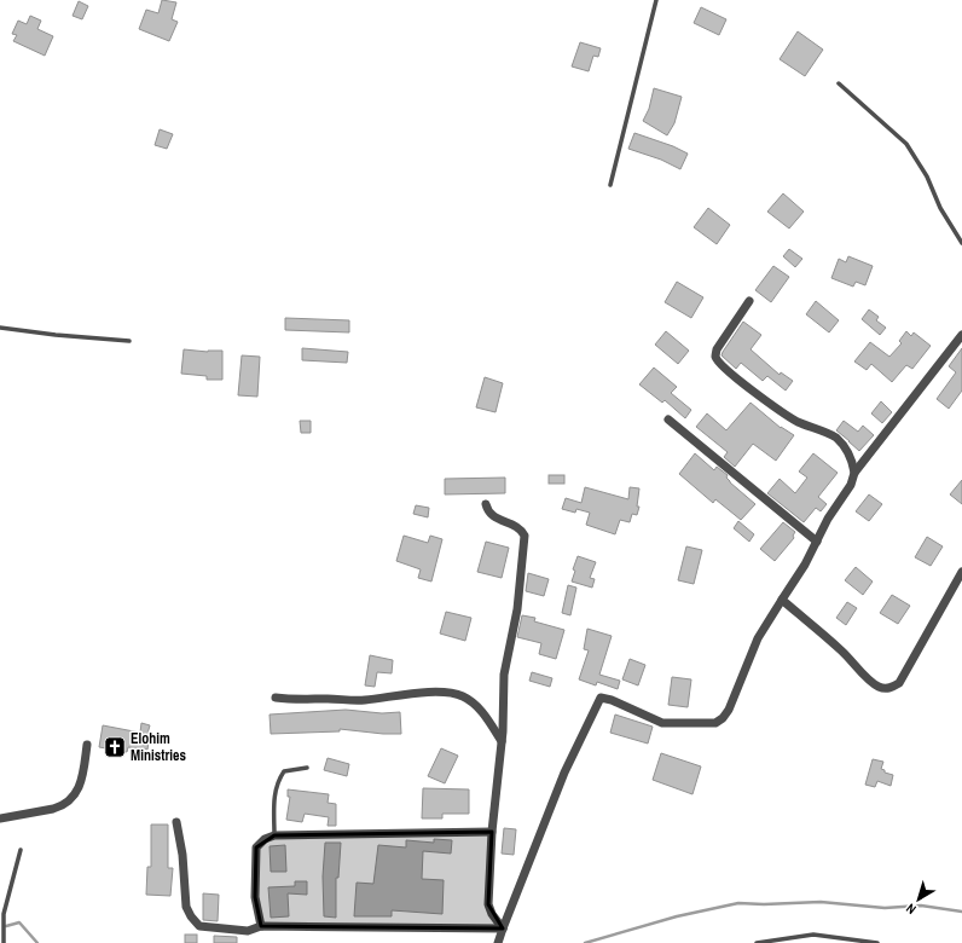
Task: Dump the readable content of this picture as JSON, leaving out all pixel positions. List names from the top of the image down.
{
  "places": {
    "church": ["Elohim Ministries"]
  },
  "north": "bottom left"
}
